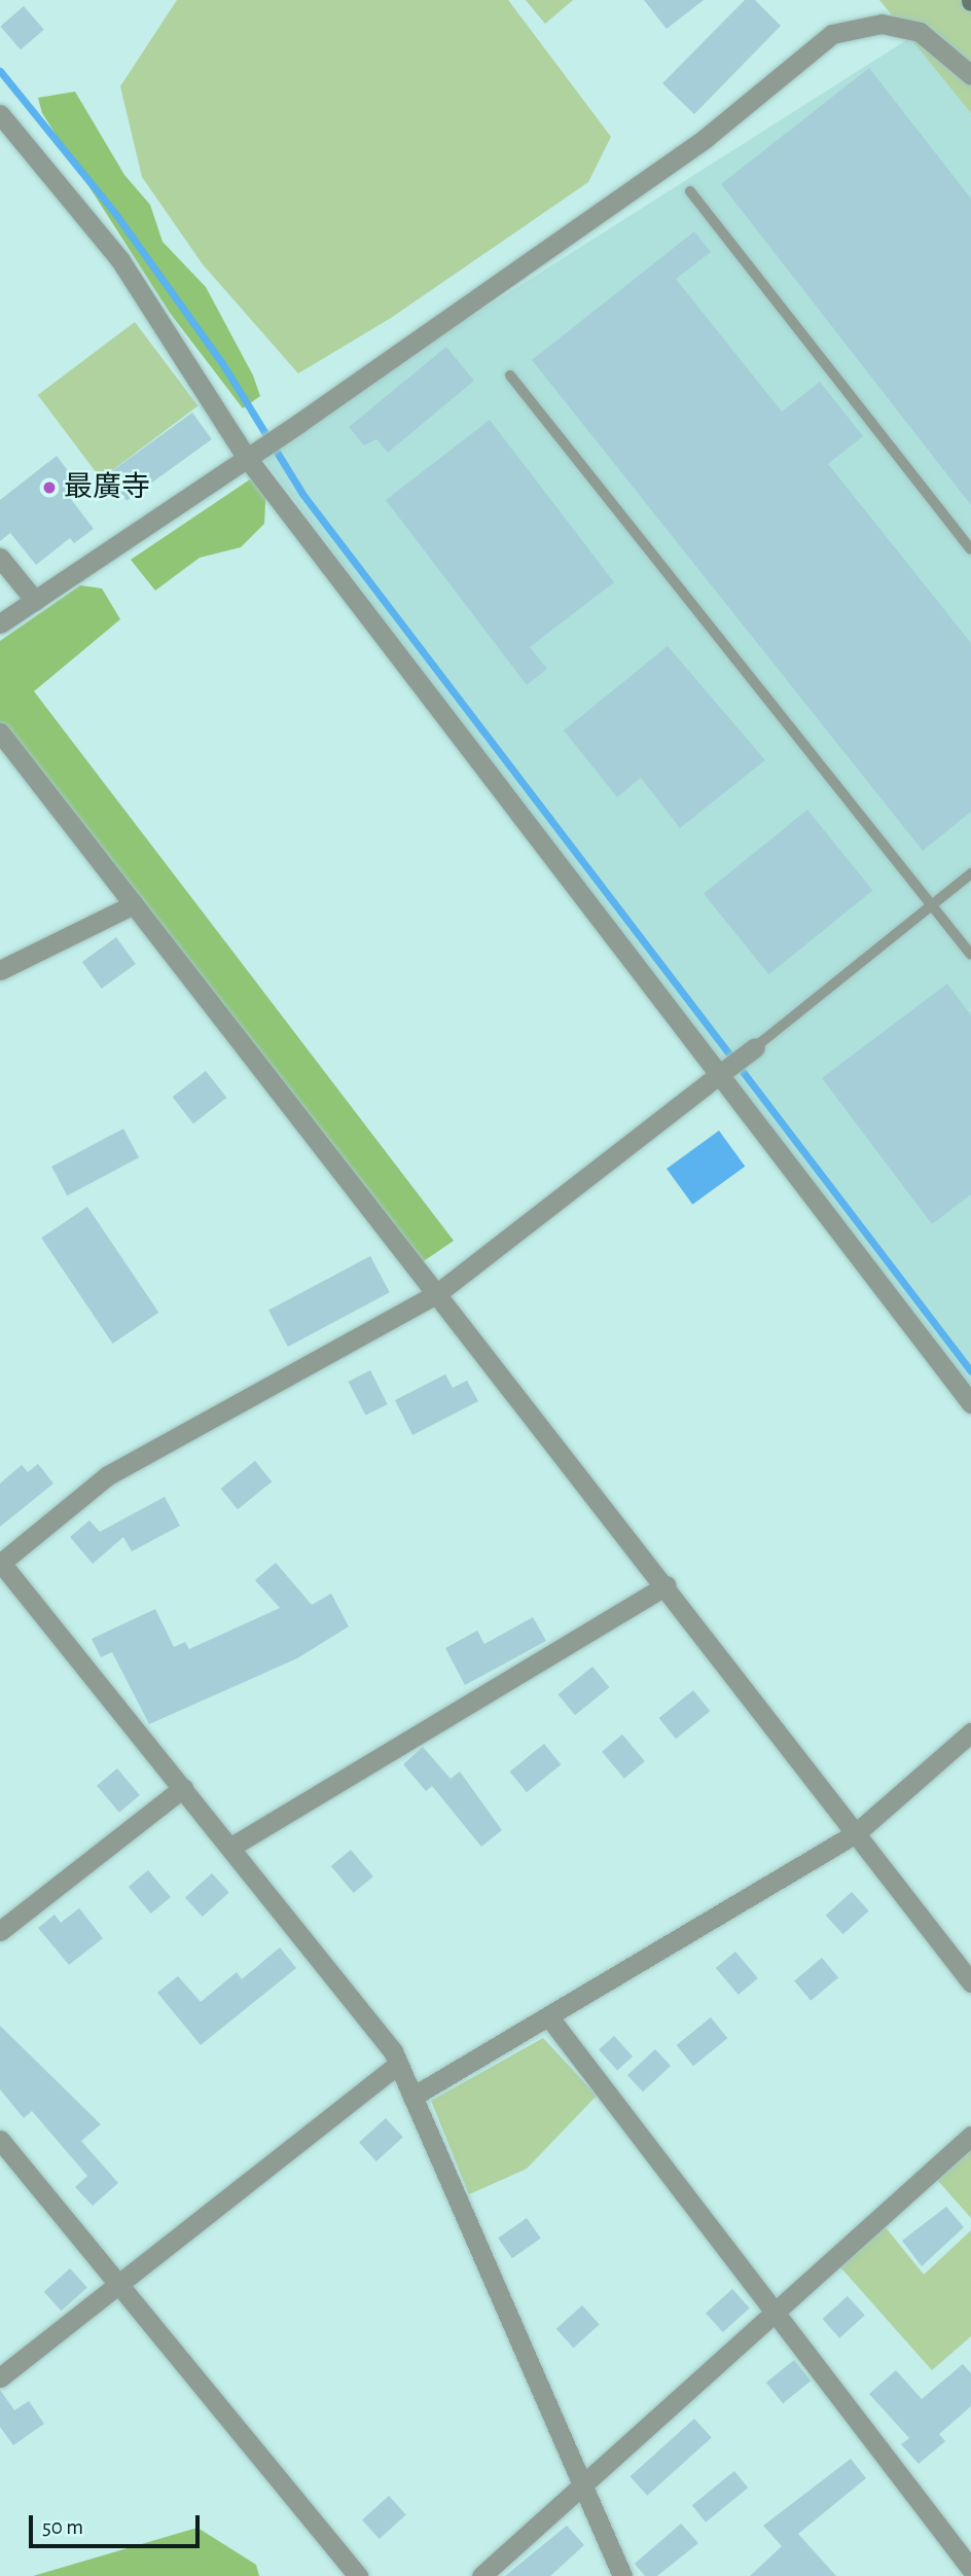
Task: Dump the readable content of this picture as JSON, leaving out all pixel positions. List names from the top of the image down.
{
  "places": ["最廣寺"],
  "scale_bar": "50 m"
}
